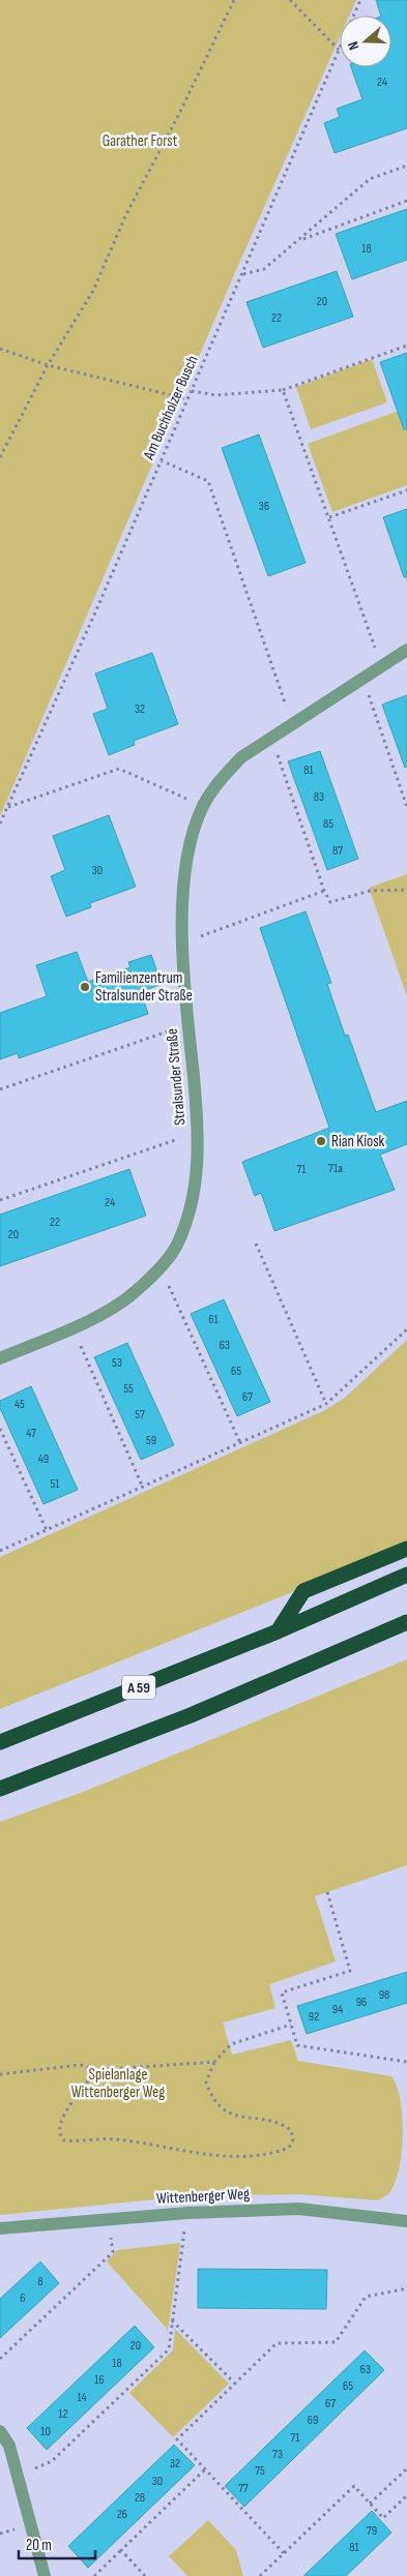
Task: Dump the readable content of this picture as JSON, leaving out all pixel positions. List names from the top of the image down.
{
  "streets": {
    "highway": ["A 59"],
    "street": ["Stralsunder Straße", "Wittenberger Weg"],
    "path": ["Am Buchholzer Busch"]
  },
  "parks": ["Garather Forst", "Spielanlage Wittenberger Weg"],
  "places": ["Familienzentrum Stralsunder Straße", "Rian Kiosk"],
  "house_numbers": [
    "24",
    "18",
    "20",
    "22",
    "36",
    "32",
    "81",
    "83",
    "85",
    "87",
    "30",
    "71a",
    "71",
    "24",
    "22",
    "20",
    "61",
    "63",
    "53",
    "65",
    "55",
    "67",
    "45",
    "57",
    "47",
    "59",
    "49",
    "51",
    "98",
    "96",
    "94",
    "92",
    "8",
    "6",
    "20",
    "18",
    "63",
    "16",
    "65",
    "14",
    "67",
    "12",
    "69",
    "10",
    "71",
    "73",
    "32",
    "75",
    "30",
    "77",
    "28",
    "26",
    "79",
    "81"
  ],
  "scale_bar": "20 m",
  "north": "left"
}
